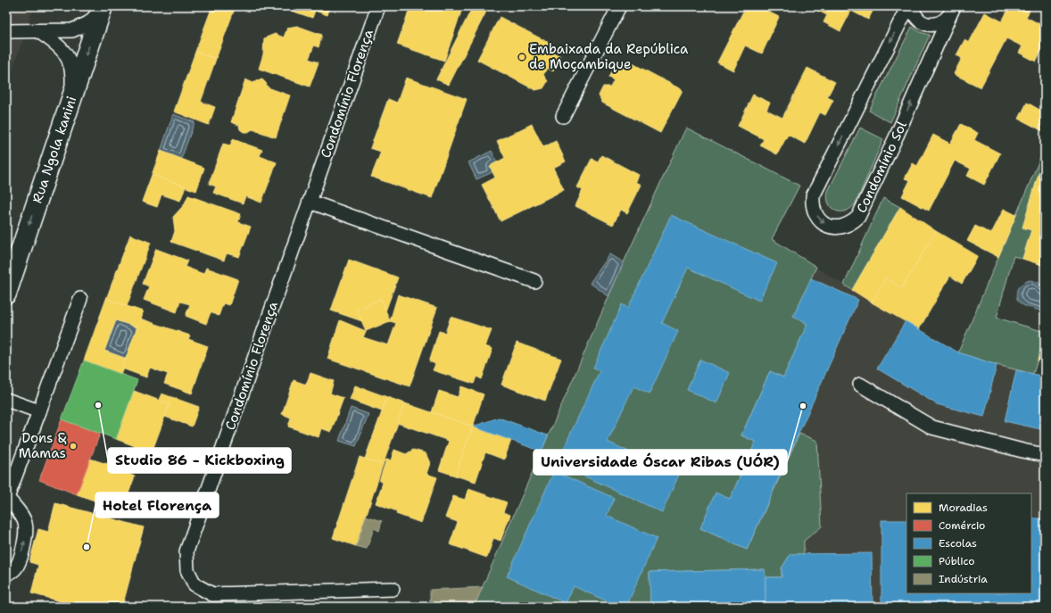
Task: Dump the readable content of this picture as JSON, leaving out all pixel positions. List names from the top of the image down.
{
  "streets": {
    "main road": ["Rua Ngola kanini"],
    "lane": ["Condomínio Florença", "Condomínio Sol"]
  },
  "one_way": ["Rua Ngola kanini"],
  "places": [
    "Embaixada da República de Moçambique",
    "Studio 86 - Kickboxing",
    "Universidade Óscar Ribas (UÓR)",
    "Dons & Mamas",
    "Hotel Florença"
  ],
  "legend": [
    "Moradias",
    "Comércio",
    "Escolas",
    "Público",
    "Indústria"
  ]
}
